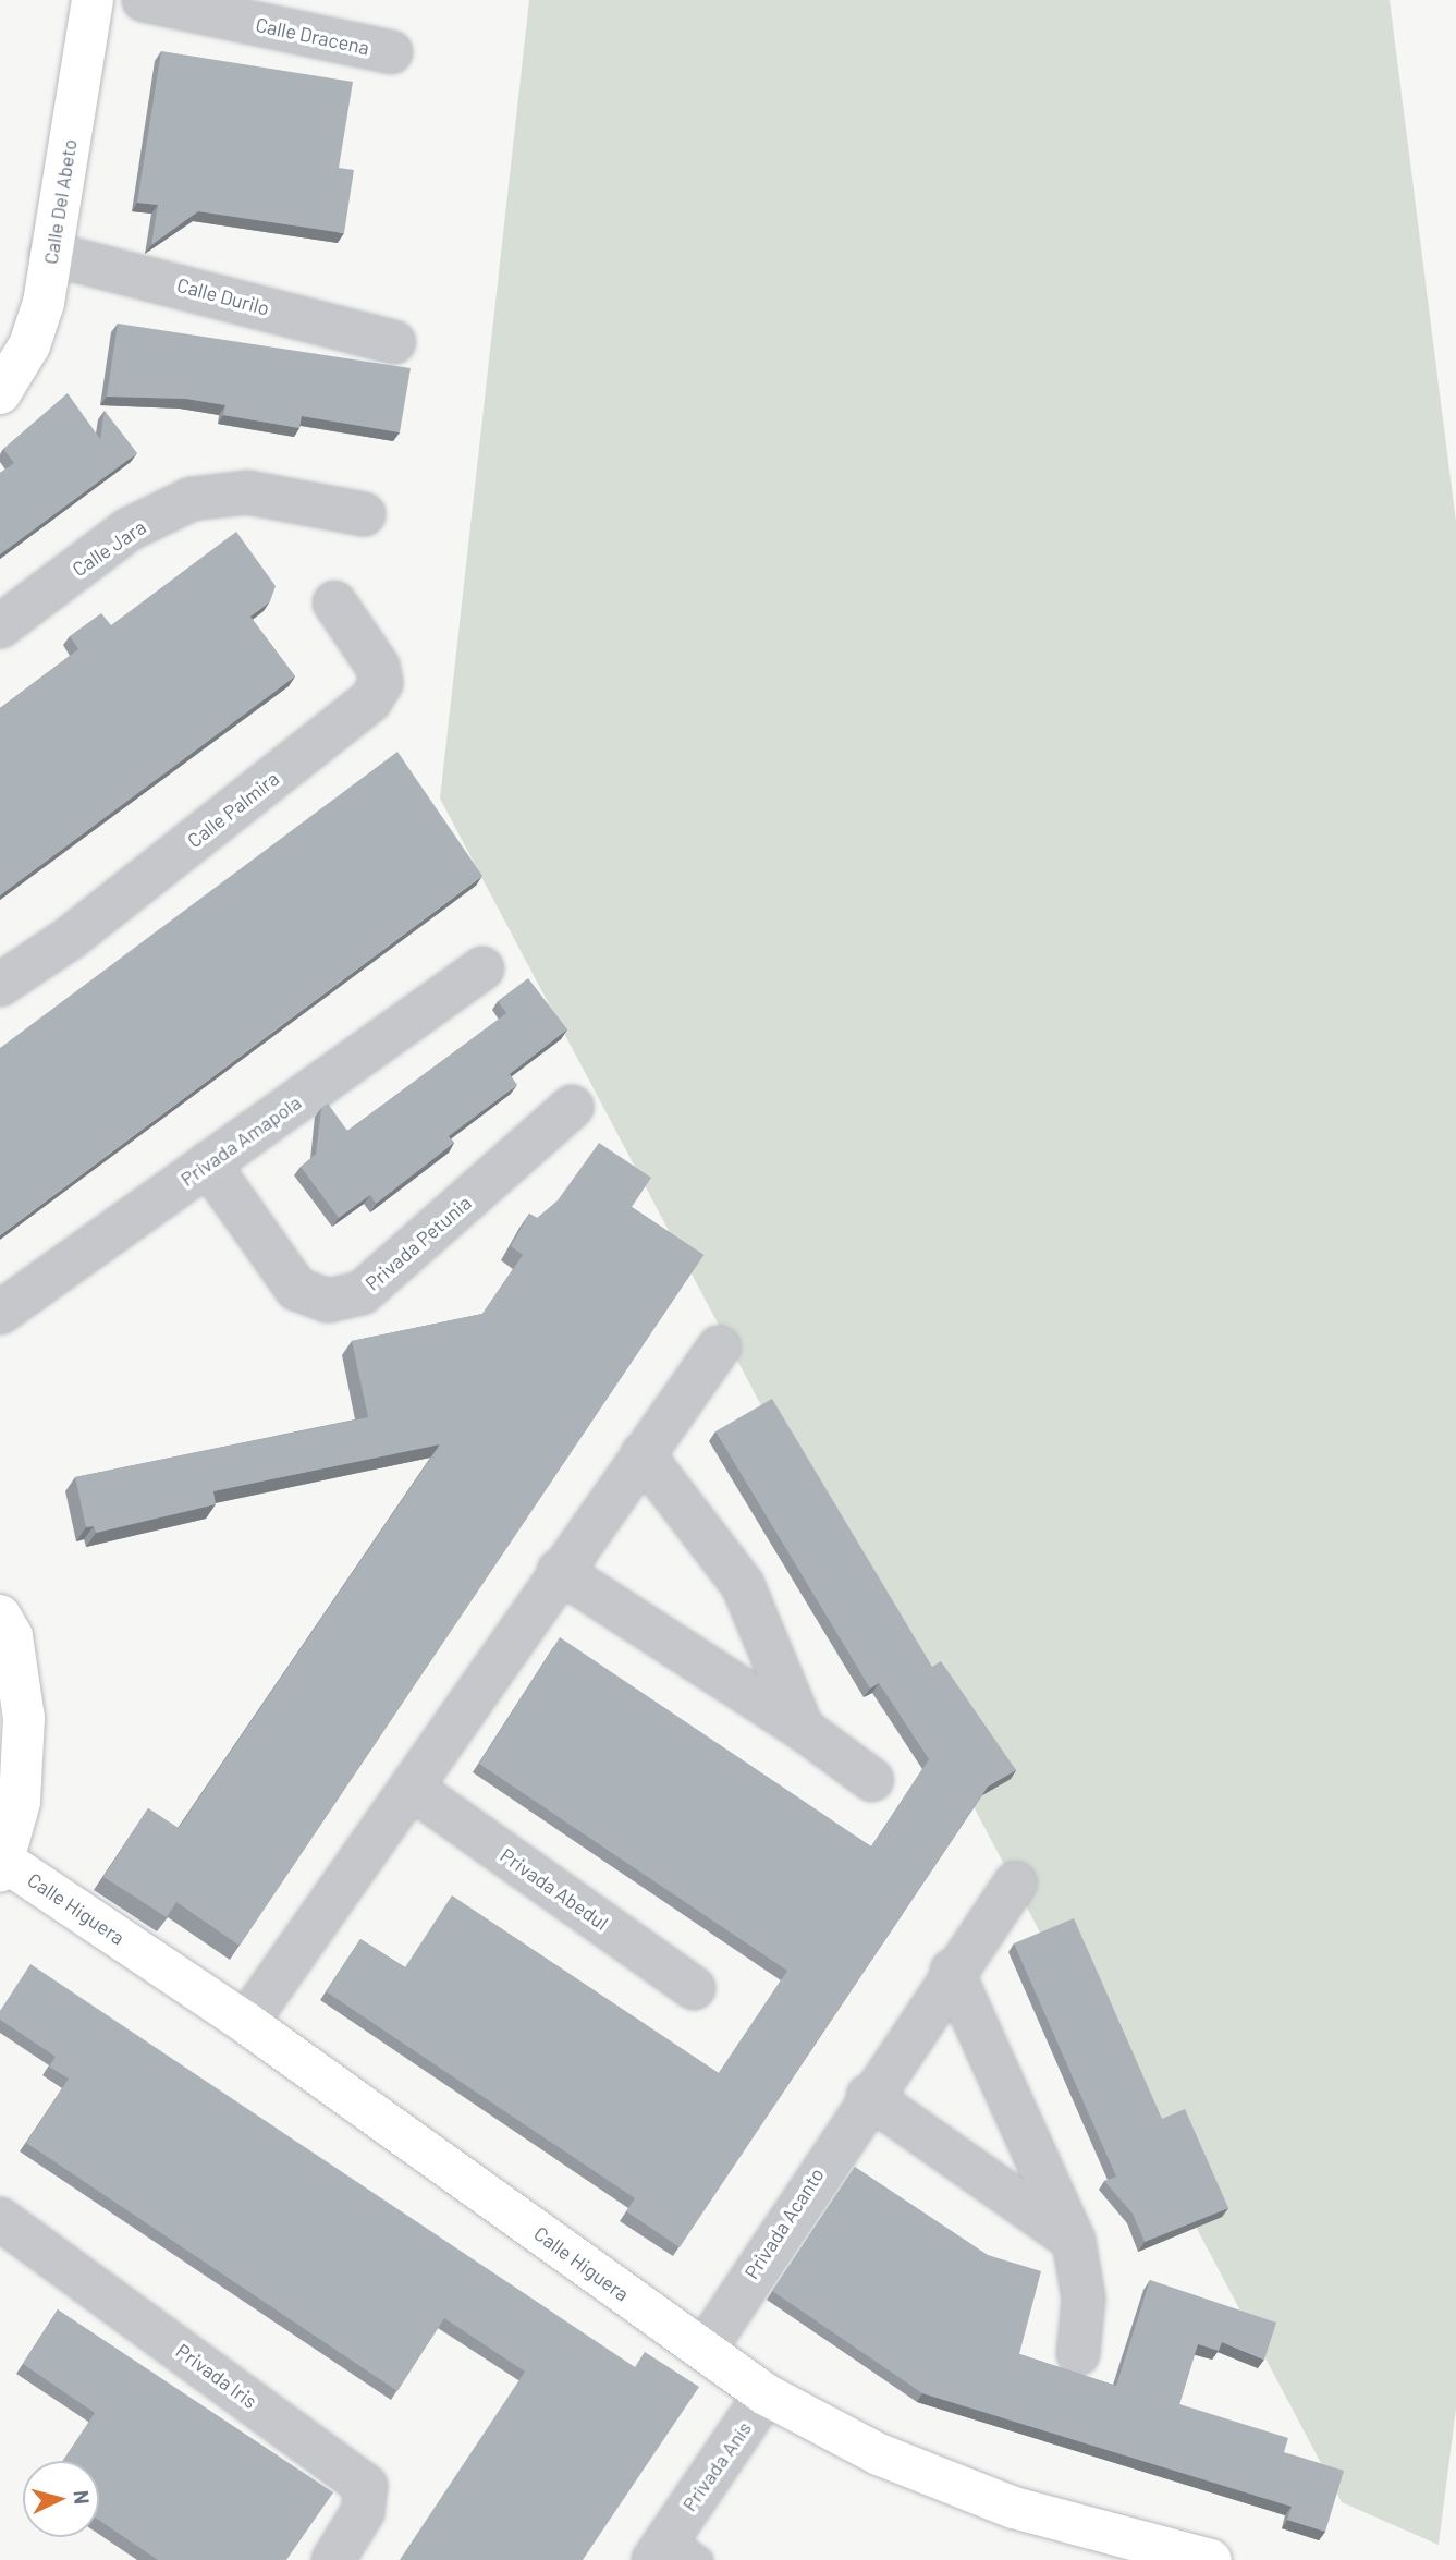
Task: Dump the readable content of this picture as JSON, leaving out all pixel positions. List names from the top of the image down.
{
  "streets": {
    "street": [
      "Calle Dracena",
      "Calle Del Abeto",
      "Calle Durilo",
      "Calle Jara",
      "Calle Palmira",
      "Privada Amapola",
      "Privada Petunia",
      "Privada Abedul",
      "Calle Higuera",
      "Privada Acanto",
      "Privada Iris",
      "Privada Anís"
    ]
  },
  "crossings": [
    ["Calle Del Abeto", "Calle Durilo"],
    ["Privada Amapola", "Privada Petunia"],
    ["Calle Higuera", "Privada Acanto"],
    ["Calle Higuera", "Privada Anís"]
  ],
  "north": "right"
}
